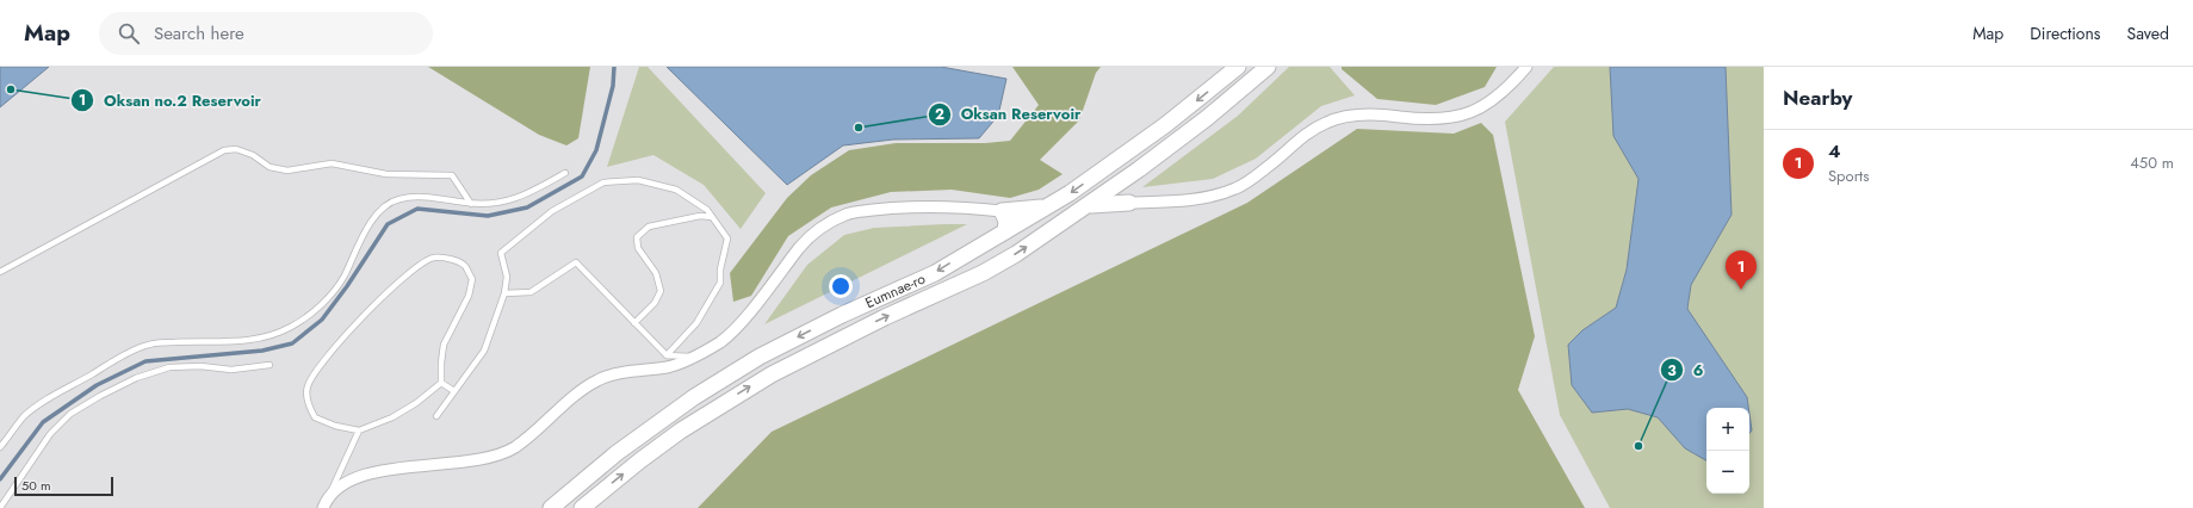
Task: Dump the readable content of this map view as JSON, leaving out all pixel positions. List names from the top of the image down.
{
  "streets": {
    "street": ["Eumnae-ro"]
  },
  "places": ["Oksan no.2 Reservoir", "Oksan Reservoir", "6"],
  "scale_bar": "50 m",
  "page": {
    "header": "Map",
    "search": "Search here",
    "nav": ["Map", "Directions", "Saved"],
    "heading": "Nearby",
    "list": [
      {
        "mark": "1",
        "name": "4",
        "note": "Sports",
        "value": "450 m"
      }
    ],
    "pins": "1",
    "map_buttons": ["+", "−"],
    "scale": "50 m"
  }
}
